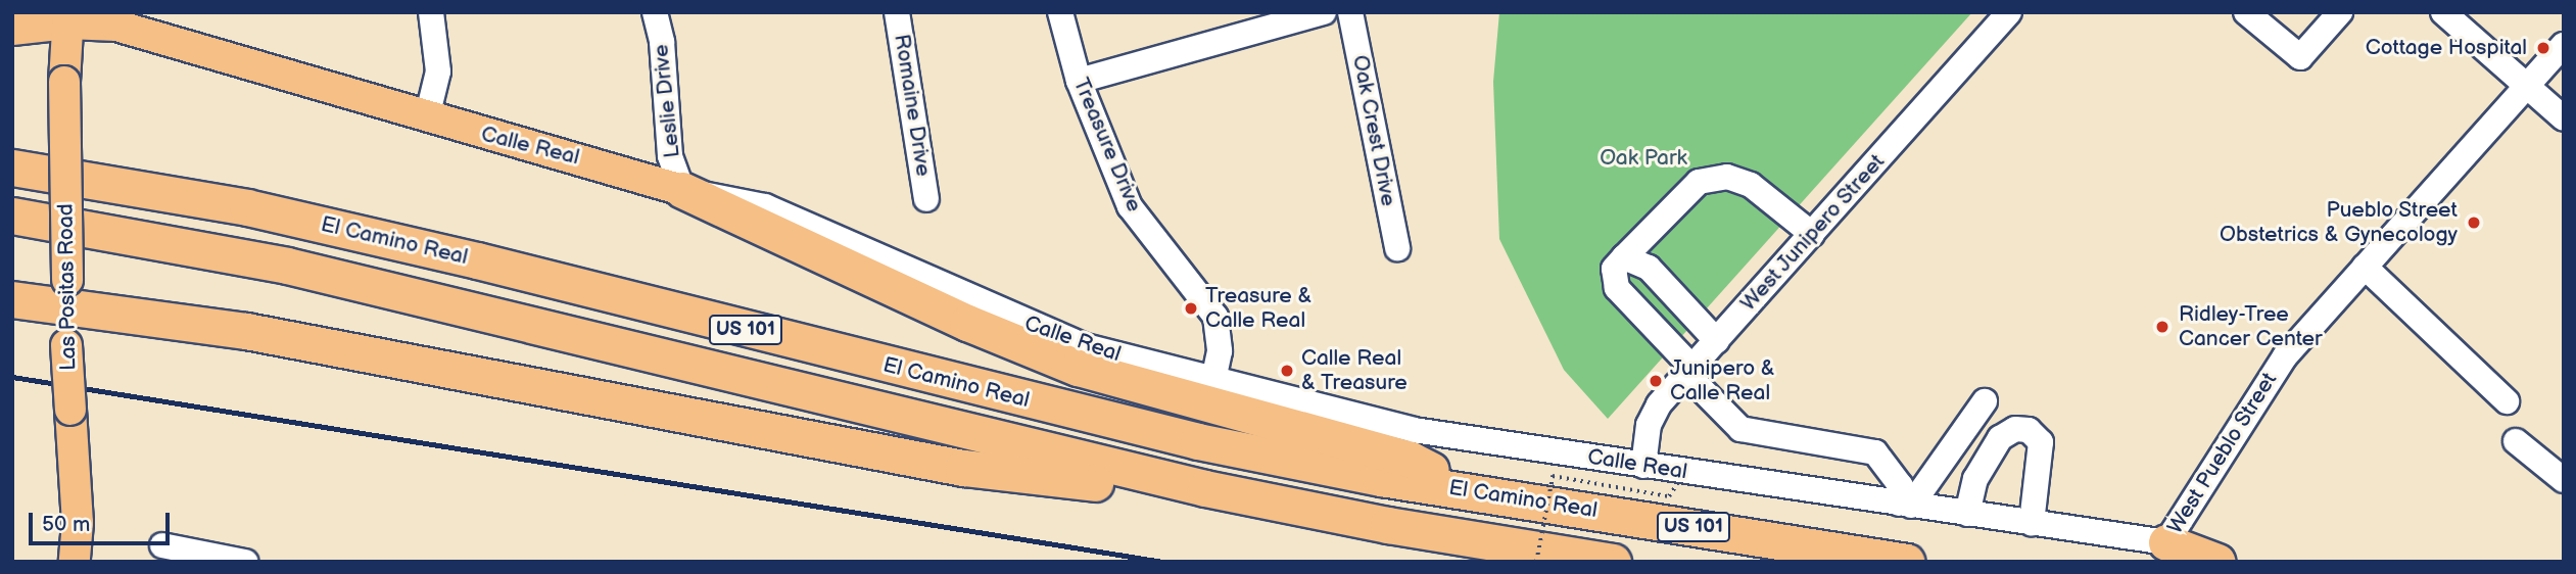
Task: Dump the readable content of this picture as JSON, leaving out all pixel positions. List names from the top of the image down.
{
  "streets": {
    "highway": ["El Camino Real", "US 101"],
    "main road": ["Calle Real", "Las Positas Road"],
    "street": [
      "Leslie Drive",
      "Romaine Drive",
      "Oak Crest Drive",
      "Treasure Drive",
      "West Junipero Street",
      "West Pueblo Street"
    ]
  },
  "crossings": [
    ["Leslie Drive", "Calle Real"],
    ["Treasure Drive", "Calle Real"],
    ["Calle Real", "West Junipero Street"],
    ["Calle Real", "Las Positas Road"],
    ["Calle Real", "West Pueblo Street"]
  ],
  "parks": ["Oak Park"],
  "places": [
    "Cottage Hospital",
    "Pueblo Street Obstetrics & Gynecology",
    "Treasure & Calle Real",
    "Ridley-Tree Cancer Center",
    "Calle Real & Treasure",
    "Junipero & Calle Real"
  ],
  "scale_bar": "50 m"
}
